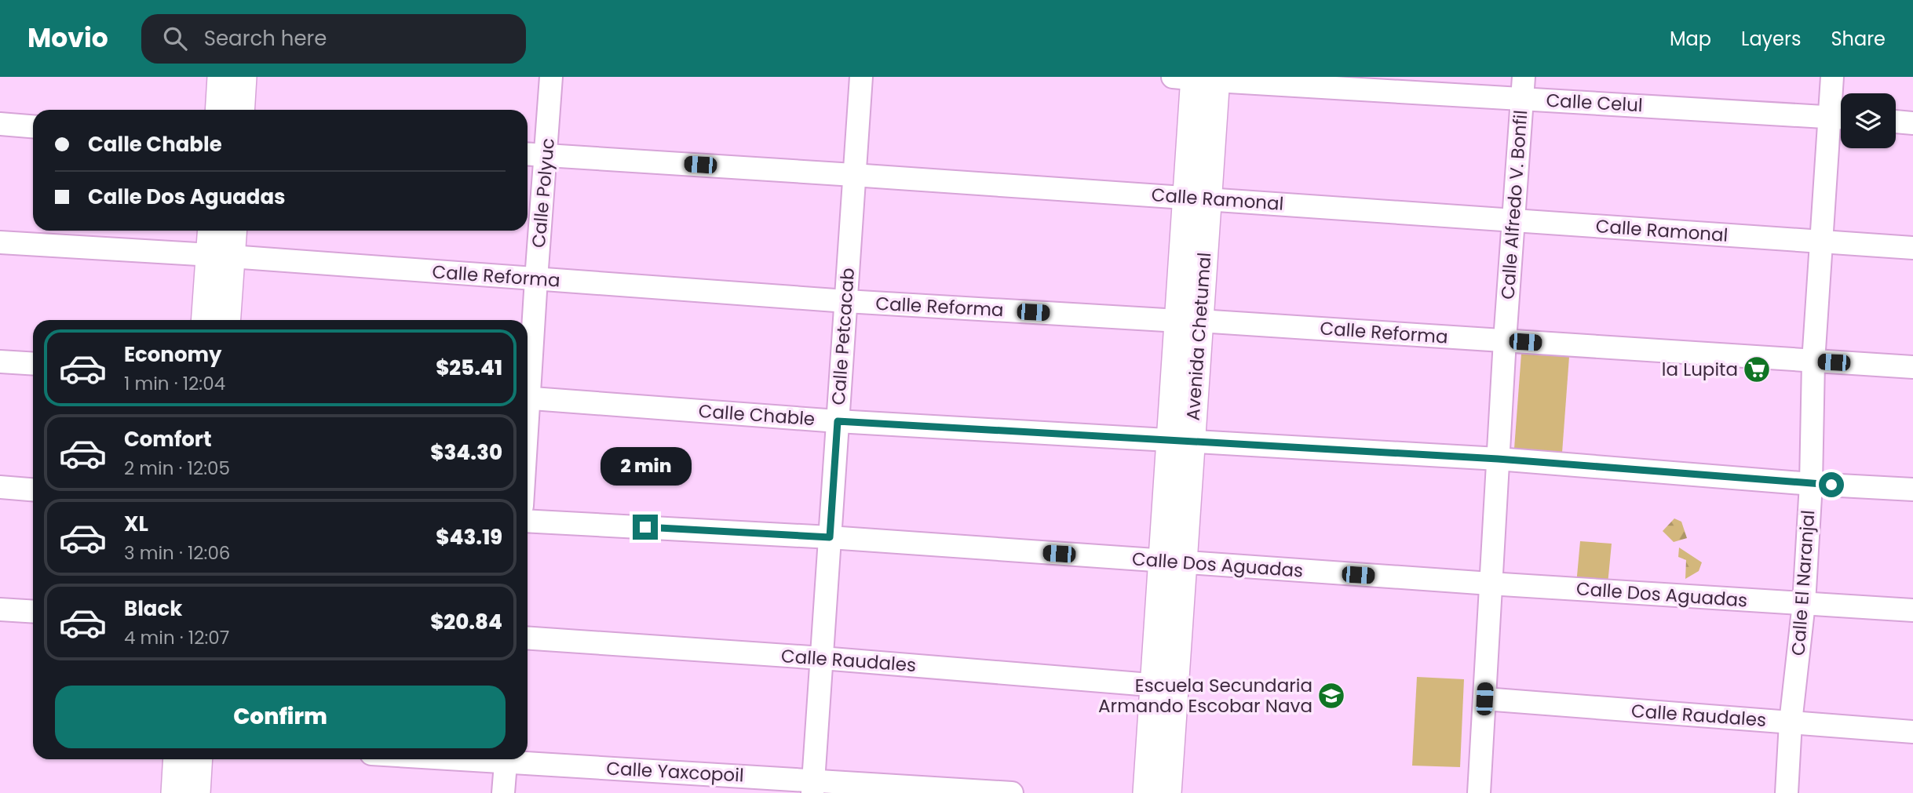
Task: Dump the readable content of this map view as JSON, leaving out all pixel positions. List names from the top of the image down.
{
  "streets": {
    "main road": ["Avenida Chetumal"],
    "street": [
      "Calle Celul",
      "Calle Polyuc",
      "Calle Ramonal",
      "Calle Alfredo V. Bonfil",
      "Calle Reforma",
      "Calle Petcacab",
      "Calle Chable",
      "Calle Dos Aguadas",
      "Calle El Naranjal",
      "Calle Raudales",
      "Calle Yaxcopoil"
    ]
  },
  "crossings": [
    ["Calle Celul", "Calle Alfredo V. Bonfil"],
    ["Calle Celul", "Avenida Chetumal"],
    ["Calle Celul", "Calle El Naranjal"],
    ["Calle Polyuc", "Calle Ramonal"],
    ["Calle Polyuc", "Calle Reforma"],
    ["Calle Ramonal", "Calle Alfredo V. Bonfil"],
    ["Calle Ramonal", "Calle Petcacab"],
    ["Calle Ramonal", "Avenida Chetumal"],
    ["Calle Ramonal", "Calle El Naranjal"],
    ["Calle Alfredo V. Bonfil", "Calle Reforma"],
    ["Calle Alfredo V. Bonfil", "Calle Chable"],
    ["Calle Alfredo V. Bonfil", "Calle Dos Aguadas"],
    ["Calle Alfredo V. Bonfil", "Calle Raudales"],
    ["Calle Reforma", "Calle Petcacab"],
    ["Calle Reforma", "Avenida Chetumal"],
    ["Calle Reforma", "Calle El Naranjal"],
    ["Calle Petcacab", "Calle Chable"],
    ["Calle Petcacab", "Calle Dos Aguadas"],
    ["Calle Petcacab", "Calle Raudales"],
    ["Calle Petcacab", "Calle Yaxcopoil"],
    ["Avenida Chetumal", "Calle Chable"],
    ["Avenida Chetumal", "Calle Dos Aguadas"],
    ["Avenida Chetumal", "Calle Raudales"],
    ["Calle Chable", "Calle El Naranjal"],
    ["Calle Dos Aguadas", "Calle El Naranjal"],
    ["Calle El Naranjal", "Calle Raudales"]
  ],
  "places": {
    "supermarket": ["la Lupita"],
    "school or university": ["Escuela Secundaria Armando Escobar Nava"]
  },
  "page": {
    "header": "Movio",
    "search": "Search here",
    "nav": ["Map", "Layers", "Share"],
    "banner": ["Calle Chable", "Calle Dos Aguadas"],
    "list": [
      {
        "name": "Economy",
        "note": "1 min · 12:04",
        "value": "$25.41"
      },
      {
        "name": "Comfort",
        "note": "2 min · 12:05",
        "value": "$34.30"
      },
      {
        "name": "XL",
        "note": "3 min · 12:06",
        "value": "$43.19"
      },
      {
        "name": "Black",
        "note": "4 min · 12:07",
        "value": "$20.84"
      }
    ],
    "bubble": "2 min",
    "buttons": "Confirm"
  }
}
